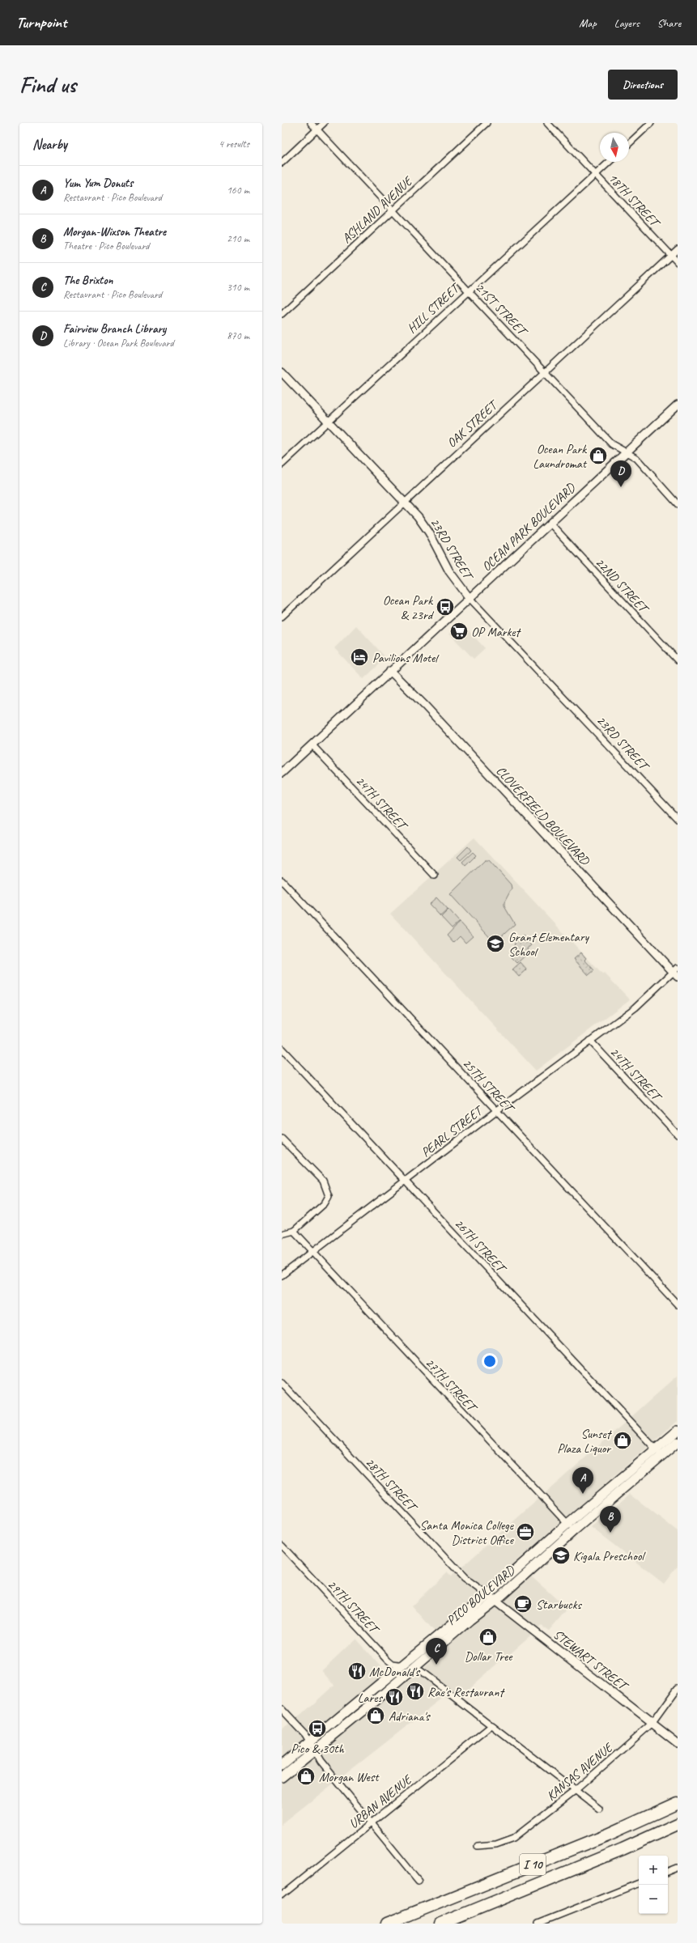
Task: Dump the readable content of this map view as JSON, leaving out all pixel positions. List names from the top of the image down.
{
  "streets": {
    "highway": ["I 10"],
    "main road": ["PICO BOULEVARD"],
    "street": [
      "18TH STREET",
      "ASHLAND AVENUE",
      "HILL STREET",
      "21ST STREET",
      "OAK STREET",
      "OCEAN PARK BOULEVARD",
      "23RD STREET",
      "22ND STREET",
      "24TH STREET",
      "CLOVERFIELD BOULEVARD",
      "25TH STREET",
      "PEARL STREET",
      "26TH STREET",
      "27TH STREET",
      "28TH STREET",
      "29TH STREET",
      "STEWART STREET",
      "KANSAS AVENUE",
      "URBAN AVENUE"
    ]
  },
  "crossings": [
    ["18TH STREET", "HILL STREET"],
    ["18TH STREET", "OAK STREET"],
    ["ASHLAND AVENUE", "21ST STREET"],
    ["HILL STREET", "21ST STREET"],
    ["HILL STREET", "23RD STREET"],
    ["21ST STREET", "OAK STREET"],
    ["21ST STREET", "OCEAN PARK BOULEVARD"],
    ["OAK STREET", "23RD STREET"],
    ["OCEAN PARK BOULEVARD", "23RD STREET"],
    ["OCEAN PARK BOULEVARD", "22ND STREET"],
    ["OCEAN PARK BOULEVARD", "24TH STREET"],
    ["OCEAN PARK BOULEVARD", "CLOVERFIELD BOULEVARD"],
    ["24TH STREET", "PEARL STREET"],
    ["CLOVERFIELD BOULEVARD", "PEARL STREET"],
    ["25TH STREET", "PEARL STREET"],
    ["PEARL STREET", "26TH STREET"],
    ["PEARL STREET", "27TH STREET"],
    ["26TH STREET", "PICO BOULEVARD"],
    ["27TH STREET", "PICO BOULEVARD"],
    ["28TH STREET", "PICO BOULEVARD"],
    ["28TH STREET", "STEWART STREET"],
    ["PICO BOULEVARD", "29TH STREET"],
    ["PICO BOULEVARD", "STEWART STREET"],
    ["STEWART STREET", "KANSAS AVENUE"]
  ],
  "places": {
    "shop": [
      "Ocean Park Laundromat",
      "Sunset Plaza Liquor",
      "Dollar Tree",
      "Adriana's",
      "Morgan West"
    ],
    "bus stop": ["Ocean Park & 23rd", "Pico & 30th"],
    "supermarket": ["OP Market"],
    "hotel": ["Pavilions Motel"],
    "school or university": ["Grant Elementary School", "Kigala Preschool"],
    "office": ["Santa Monica College District Office"],
    "cafe": ["Starbucks"],
    "restaurant": ["McDonald's", "Rae's Restaurant", "Lares"]
  },
  "north": "bottom",
  "page": {
    "header": "Turnpoint",
    "nav": ["Map", "Layers", "Share"],
    "buttons": "Directions",
    "title": "Find us",
    "heading": ["Nearby", "4 results"],
    "list": [
      {
        "mark": "A",
        "name": "Yum Yum Donuts",
        "note": "Restaurant · Pico Boulevard",
        "value": "160 m"
      },
      {
        "mark": "B",
        "name": "Morgan-Wixson Theatre",
        "note": "Theatre · Pico Boulevard",
        "value": "210 m"
      },
      {
        "mark": "C",
        "name": "The Brixton",
        "note": "Restaurant · Pico Boulevard",
        "value": "310 m"
      },
      {
        "mark": "D",
        "name": "Fairview Branch Library",
        "note": "Library · Ocean Park Boulevard",
        "value": "870 m"
      }
    ],
    "pins": [
      "D",
      "A",
      "B",
      "C"
    ],
    "map_buttons": ["+", "−"]
  }
}
